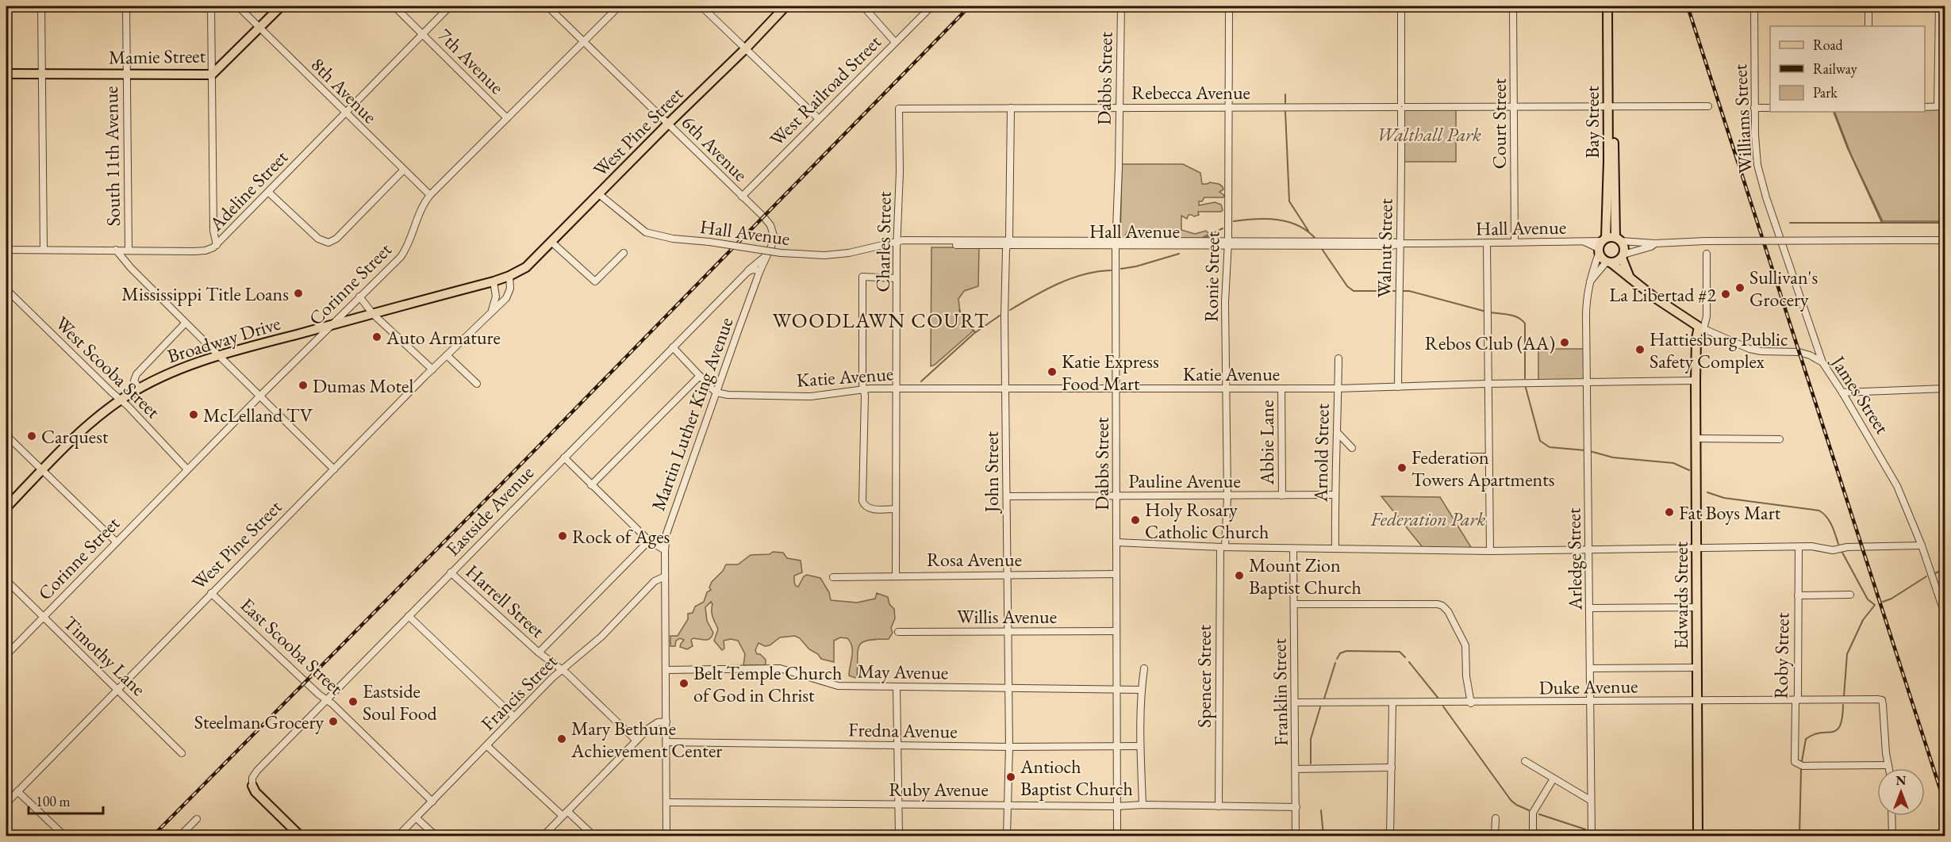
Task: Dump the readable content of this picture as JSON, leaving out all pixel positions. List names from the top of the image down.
{
  "streets": {
    "main road": [
      "Mamie Street",
      "Bay Street",
      "West Pine Street",
      "Broadway Drive",
      "James Street",
      "Edwards Street"
    ],
    "street": [
      "7th Avenue",
      "Dabbs Street",
      "8th Avenue",
      "West Railroad Street",
      "Rebecca Avenue",
      "Williams Street",
      "Court Street",
      "6th Avenue",
      "South 11th Avenue",
      "Adeline Street",
      "Hall Avenue",
      "Charles Street",
      "Walnut Street",
      "Ronie Street",
      "Corinne Street",
      "West Scooba Street",
      "Katie Avenue",
      "Martin Luther King Avenue",
      "Abbie Lane",
      "Arnold Street",
      "John Street",
      "Pauline Avenue",
      "Eastside Avenue",
      "Rosa Avenue",
      "Arledge Street",
      "Harrell Street",
      "Willis Avenue",
      "East Scooba Street",
      "Timothy Lane",
      "Roby Street",
      "May Avenue",
      "Spencer Street",
      "Duke Avenue",
      "Francis Street",
      "Franklin Street",
      "Fredna Avenue",
      "Ruby Avenue"
    ]
  },
  "crossings": [
    ["Mamie Street", "8th Avenue"],
    ["Mamie Street", "South 11th Avenue"],
    ["7th Avenue", "Adeline Street"],
    ["7th Avenue", "Corinne Street"],
    ["Dabbs Street", "Rebecca Avenue"],
    ["Dabbs Street", "Hall Avenue"],
    ["Dabbs Street", "Katie Avenue"],
    ["Dabbs Street", "Pauline Avenue"],
    ["Dabbs Street", "Rosa Avenue"],
    ["Dabbs Street", "Willis Avenue"],
    ["Dabbs Street", "May Avenue"],
    ["Dabbs Street", "Fredna Avenue"],
    ["Dabbs Street", "Ruby Avenue"],
    ["8th Avenue", "Adeline Street"],
    ["8th Avenue", "Corinne Street"],
    ["West Railroad Street", "6th Avenue"],
    ["Rebecca Avenue", "Bay Street"],
    ["Rebecca Avenue", "Court Street"],
    ["Rebecca Avenue", "Charles Street"],
    ["Rebecca Avenue", "Walnut Street"],
    ["Rebecca Avenue", "Ronie Street"],
    ["Rebecca Avenue", "John Street"],
    ["Williams Street", "James Street"],
    ["Bay Street", "Hall Avenue"],
    ["Bay Street", "James Street"],
    ["Bay Street", "Arledge Street"],
    ["Court Street", "Hall Avenue"],
    ["West Pine Street", "6th Avenue"],
    ["West Pine Street", "Hall Avenue"],
    ["West Pine Street", "Broadway Drive"],
    ["West Pine Street", "East Scooba Street"],
    ["West Pine Street", "Timothy Lane"],
    ["6th Avenue", "Corinne Street"],
    ["6th Avenue", "Martin Luther King Avenue"],
    ["South 11th Avenue", "Adeline Street"],
    ["Hall Avenue", "Charles Street"],
    ["Hall Avenue", "Walnut Street"],
    ["Hall Avenue", "Ronie Street"],
    ["Hall Avenue", "James Street"],
    ["Hall Avenue", "John Street"],
    ["Hall Avenue", "Arledge Street"],
    ["Charles Street", "Katie Avenue"],
    ["Charles Street", "Rosa Avenue"],
    ["Walnut Street", "Katie Avenue"],
    ["Ronie Street", "Katie Avenue"],
    ["Ronie Street", "Pauline Avenue"],
    ["Ronie Street", "Spencer Street"],
    ["Corinne Street", "Broadway Drive"],
    ["Corinne Street", "West Scooba Street"],
    ["Corinne Street", "Timothy Lane"],
    ["Broadway Drive", "West Scooba Street"],
    ["Katie Avenue", "Martin Luther King Avenue"],
    ["Katie Avenue", "Abbie Lane"],
    ["Katie Avenue", "Arnold Street"],
    ["Katie Avenue", "John Street"],
    ["Katie Avenue", "Arledge Street"],
    ["Katie Avenue", "Edwards Street"],
    ["James Street", "Arledge Street"],
    ["James Street", "Edwards Street"],
    ["Martin Luther King Avenue", "Eastside Avenue"],
    ["Martin Luther King Avenue", "May Avenue"],
    ["Martin Luther King Avenue", "Francis Street"],
    ["Martin Luther King Avenue", "Fredna Avenue"],
    ["Martin Luther King Avenue", "Ruby Avenue"],
    ["Abbie Lane", "Pauline Avenue"],
    ["Arnold Street", "Pauline Avenue"],
    ["John Street", "Pauline Avenue"],
    ["John Street", "Rosa Avenue"],
    ["John Street", "Willis Avenue"],
    ["John Street", "May Avenue"],
    ["John Street", "Fredna Avenue"],
    ["John Street", "Ruby Avenue"],
    ["Eastside Avenue", "Harrell Street"],
    ["Eastside Avenue", "East Scooba Street"],
    ["Arledge Street", "Duke Avenue"],
    ["Edwards Street", "Duke Avenue"],
    ["Harrell Street", "Francis Street"],
    ["East Scooba Street", "Francis Street"],
    ["Roby Street", "Duke Avenue"],
    ["Spencer Street", "Ruby Avenue"],
    ["Duke Avenue", "Franklin Street"],
    ["Franklin Street", "Ruby Avenue"]
  ],
  "districts": ["WOODLAWN COURT"],
  "parks": ["Walthall Park", "Federation Park"],
  "places": [
    "Sullivan's Grocery",
    "Mississippi Title Loans",
    "La Libertad #2",
    "Auto Armature",
    "Rebos Club (AA)",
    "Hattiesburg Public Safety Complex",
    "Katie Express Food Mart",
    "Dumas Motel",
    "McLelland TV",
    "Carquest",
    "Federation Towers Apartments",
    "Fat Boys Mart",
    "Holy Rosary Catholic Church",
    "Rock of Ages",
    "Mount Zion Baptist Church",
    "Belt Temple Church of God in Christ",
    "Eastside Soul Food",
    "Steelman Grocery",
    "Mary Bethune Achievement Center",
    "Antioch Baptist Church"
  ],
  "legend": ["Road", "Railway", "Park"],
  "scale_bar": "100 m",
  "north": "top"
}
